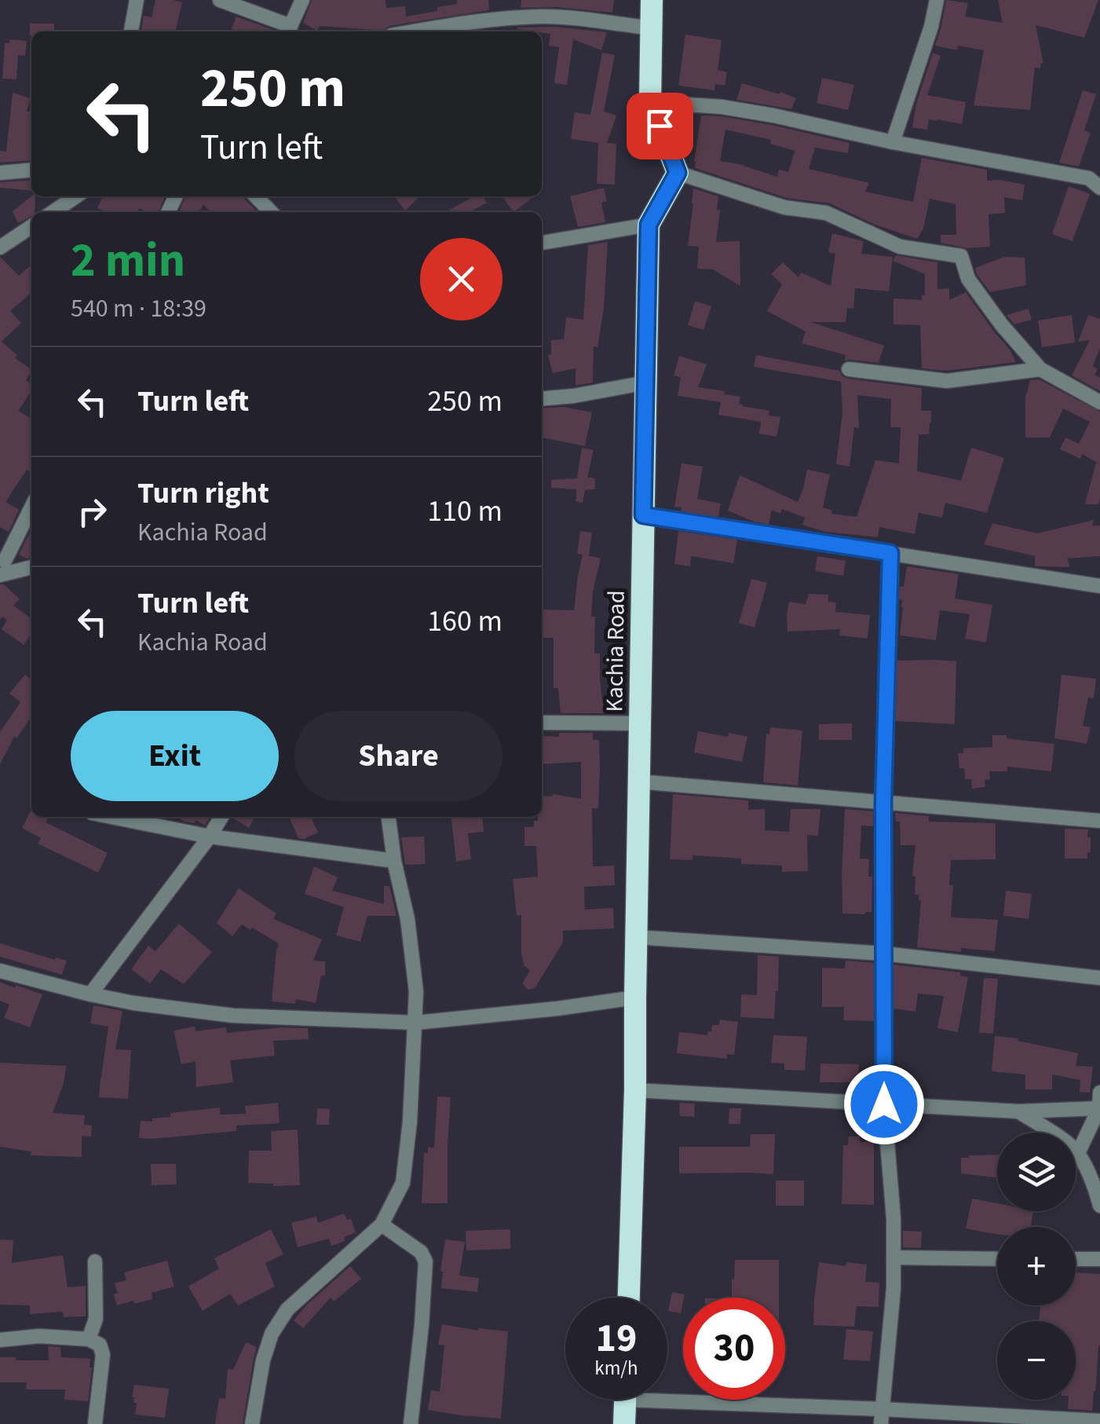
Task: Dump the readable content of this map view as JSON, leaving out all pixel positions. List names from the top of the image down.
{
  "streets": {
    "highway": ["Kachia Road"]
  },
  "page": {
    "turn": ["250 m", "Turn left"],
    "heading": ["2 min", "540 m · 18:39"],
    "list": [
      {
        "name": "Turn left",
        "value": "250 m"
      },
      {
        "name": "Turn right",
        "note": "Kachia Road",
        "value": "110 m"
      },
      {
        "name": "Turn left",
        "note": "Kachia Road",
        "value": "160 m"
      }
    ],
    "buttons": ["Exit", "Share"],
    "map_buttons": ["+", "−"],
    "speed": "19 km/h",
    "limit": "30"
  }
}
